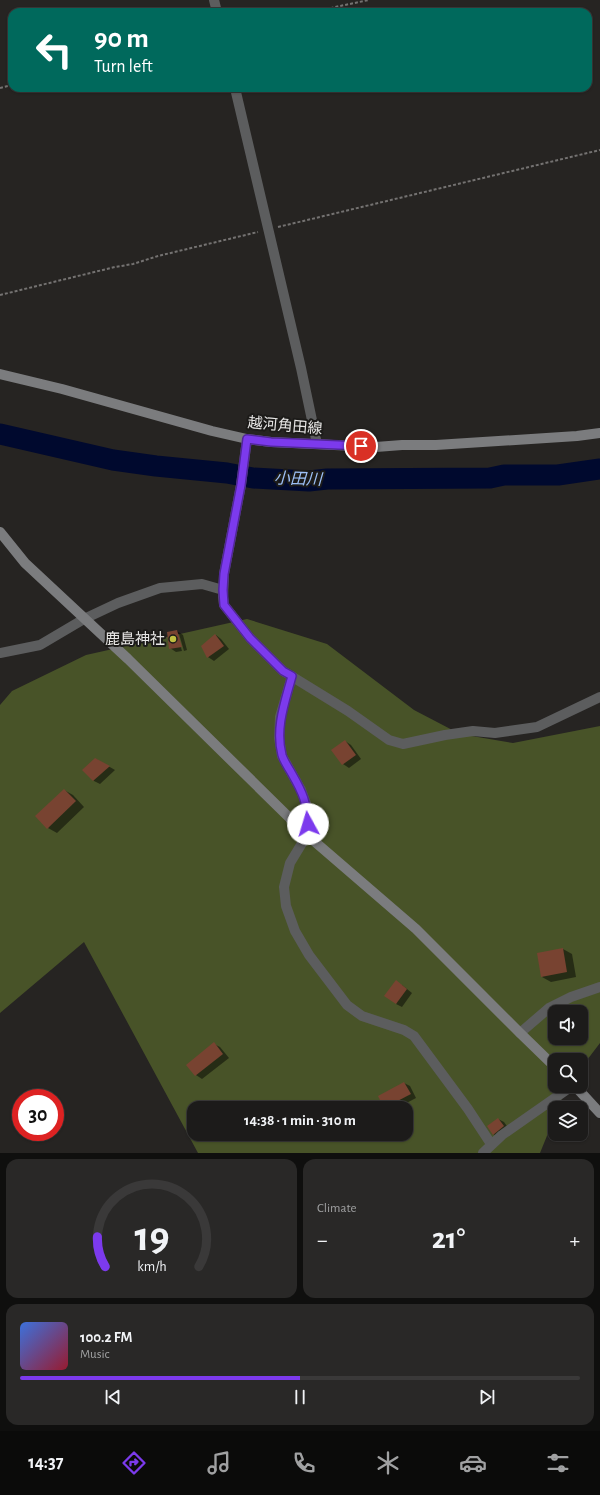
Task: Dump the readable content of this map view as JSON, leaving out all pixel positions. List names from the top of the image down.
{
  "streets": {
    "street": ["越河角田線"]
  },
  "water": ["小田川"],
  "places": ["鹿島神社"],
  "page": {
    "turn": ["90 m", "Turn left"],
    "limit": "30",
    "trip": "14:38 · 1 min · 310 m",
    "tile": "Climate",
    "heat": ["−", "21°", "+"],
    "song": ["100.2 FM", "Music"],
    "tabs": "14:37",
    "gauge": ["19", "km/h"]
  }
}
